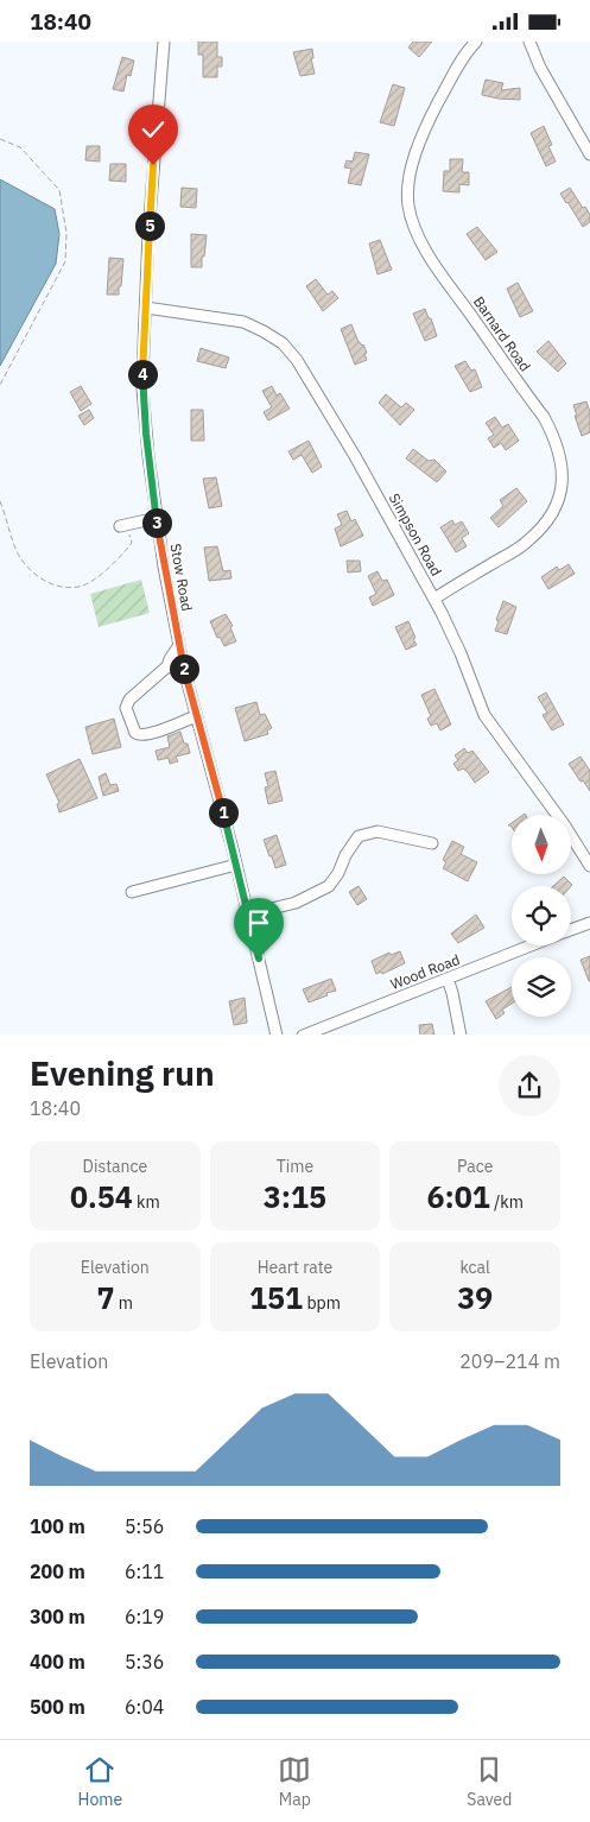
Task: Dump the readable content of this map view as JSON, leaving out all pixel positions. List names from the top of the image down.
{
  "streets": {
    "street": [
      "Barnard Road",
      "Simpson Road",
      "Stow Road",
      "Wood Road"
    ]
  },
  "crossings": [
    ["Barnard Road", "Simpson Road"],
    ["Simpson Road", "Stow Road"]
  ],
  "north": "bottom",
  "page": {
    "status": "18:40",
    "pins": [
      "5",
      "4",
      "3",
      "2",
      "1"
    ],
    "heading": ["Evening run", "18:40"],
    "stats": [
      ["Distance", "0.54 km"],
      ["Time", "3:15"],
      ["Pace", "6:01 /km"],
      ["Elevation", "7 m"],
      ["Heart rate", "151 bpm"],
      ["kcal", "39"]
    ],
    "chart": ["Elevation", "209–214 m"],
    "list": [
      {
        "name": "100 m",
        "note": "5:56"
      },
      {
        "name": "200 m",
        "note": "6:11"
      },
      {
        "name": "300 m",
        "note": "6:19"
      },
      {
        "name": "400 m",
        "note": "5:36"
      },
      {
        "name": "500 m",
        "note": "6:04"
      }
    ],
    "tabs": ["Home", "Map", "Saved"]
  }
}
